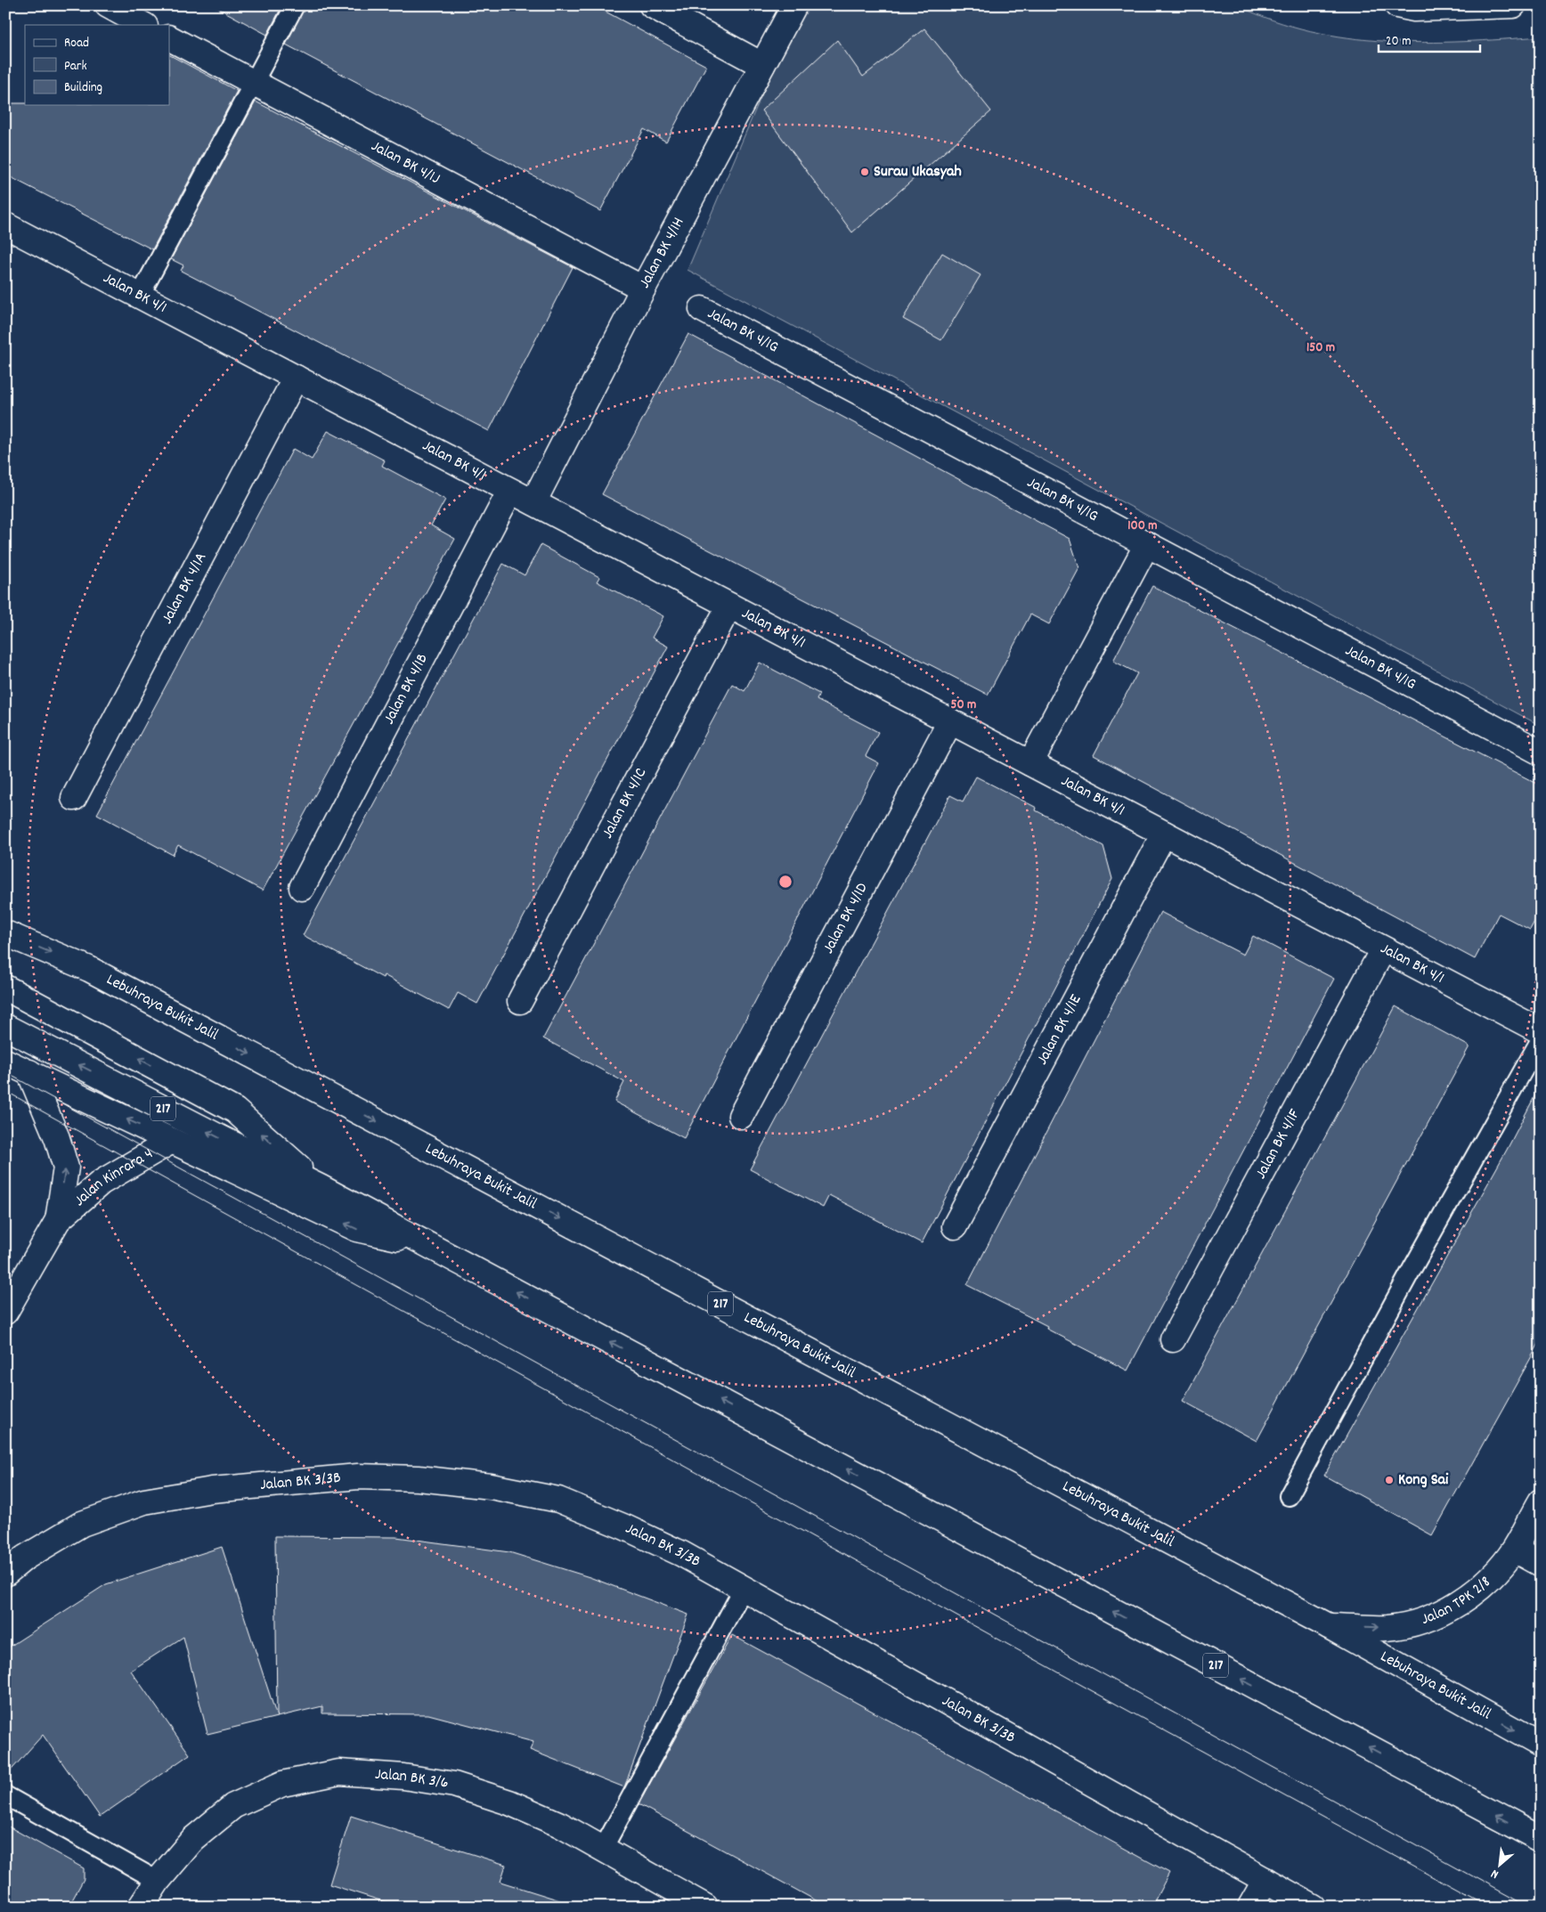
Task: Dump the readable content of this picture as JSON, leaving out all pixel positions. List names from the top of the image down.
{
  "streets": {
    "main road": [
      "Jalan BK 4/1J",
      "Jalan BK 4/1H",
      "Jalan BK 4/1",
      "Jalan BK 4/1G",
      "Jalan BK 4/1A",
      "Jalan BK 4/1B",
      "Jalan BK 4/1C",
      "Jalan BK 4/1D",
      "Lebuhraya Bukit Jalil",
      "Jalan BK 4/1E",
      "217",
      "Jalan BK 4/1F",
      "Jalan Kinrara 4",
      "Jalan BK 3/3B",
      "Jalan TPK 2/8",
      "Jalan BK 3/6"
    ]
  },
  "crossings": [
    ["Jalan BK 4/1J", "Jalan BK 4/1H"],
    ["Jalan BK 4/1H", "Jalan BK 4/1"],
    ["Jalan BK 4/1", "Jalan BK 4/1A"],
    ["Jalan BK 4/1", "Jalan BK 4/1B"],
    ["Jalan BK 4/1", "Jalan BK 4/1C"],
    ["Jalan BK 4/1", "Jalan BK 4/1D"],
    ["Jalan BK 4/1", "Jalan BK 4/1E"],
    ["Jalan BK 4/1", "Jalan BK 4/1F"],
    ["Lebuhraya Bukit Jalil", "Jalan TPK 2/8"]
  ],
  "one_way": ["Jalan Kinrara 4", "Jalan TPK 2/8"],
  "places": ["Surau Ukasyah", "Kong Sai"],
  "legend": ["Road", "Park", "Building"],
  "scale_bar": "20 m",
  "north": "bottom left",
  "rings": ["150 m", "100 m", "50 m"]
}
